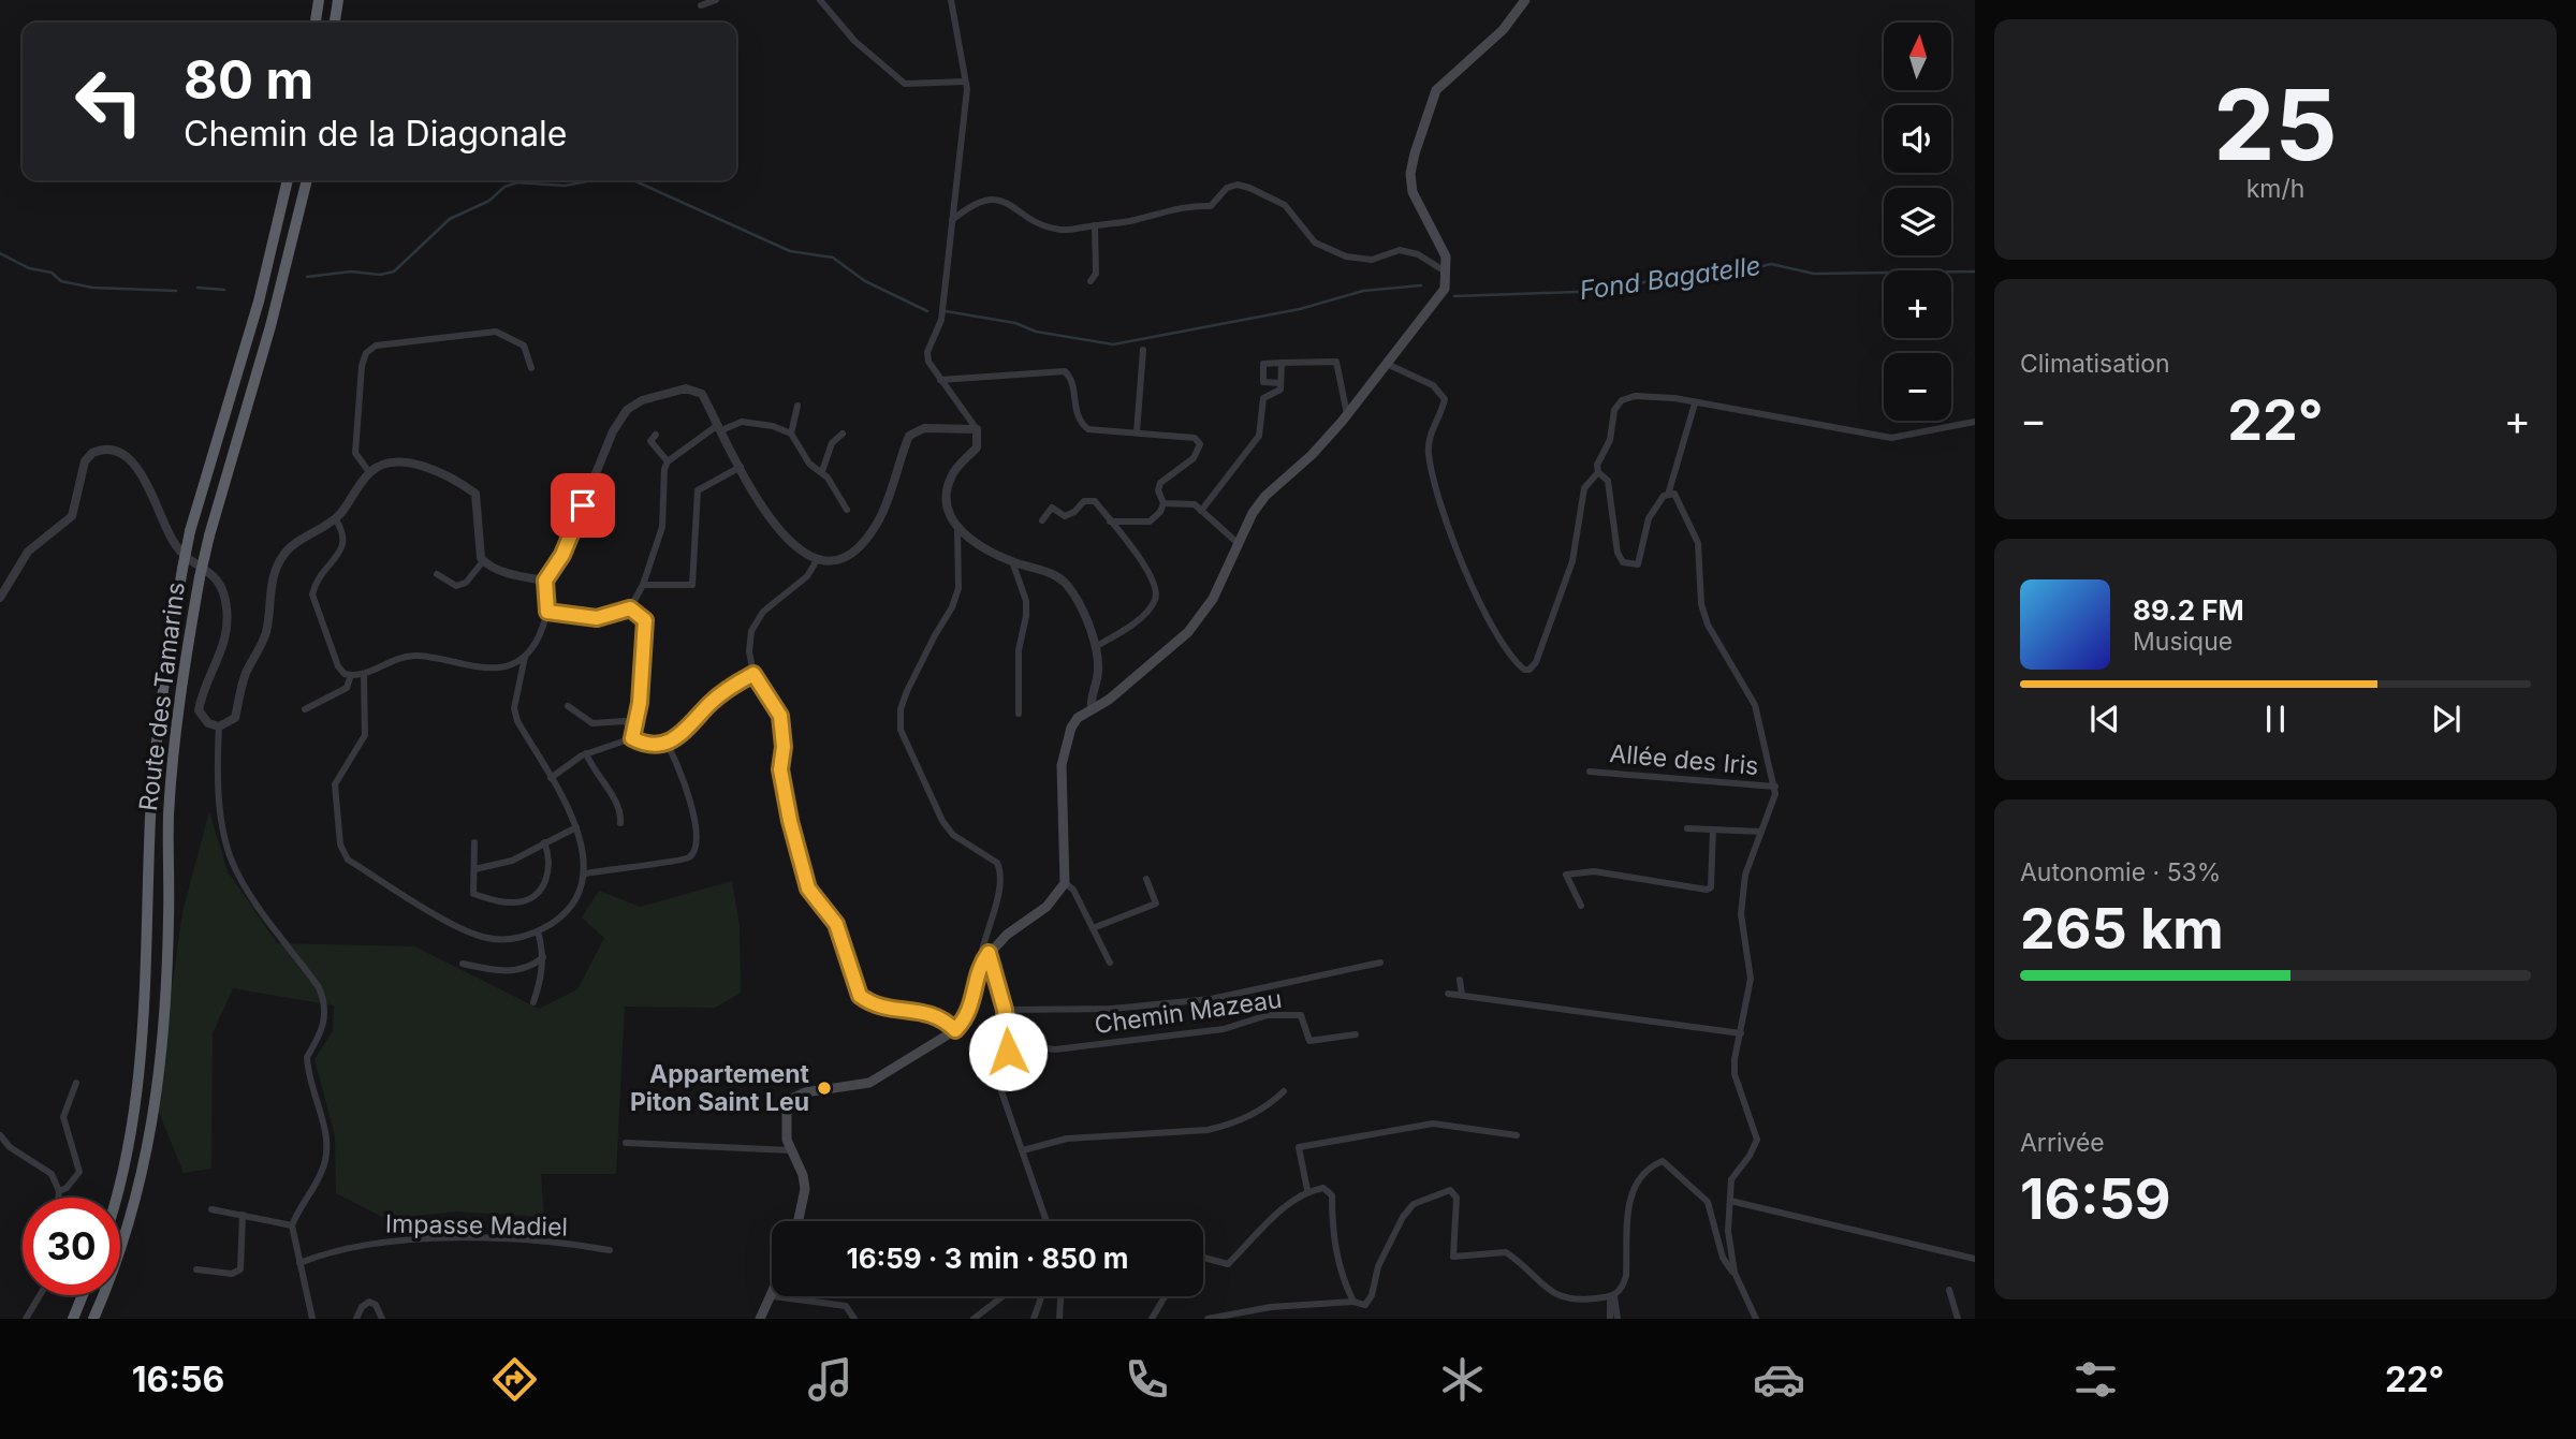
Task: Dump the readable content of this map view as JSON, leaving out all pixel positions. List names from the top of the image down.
{
  "streets": {
    "highway": ["Route des Tamarins"],
    "street": ["Allée des Iris", "Chemin Mazeau", "Impasse Madiel"]
  },
  "water": ["Fond Bagatelle"],
  "places": ["Appartement Piton Saint Leu"],
  "north": "top",
  "page": {
    "tile": [
      ["25", "km/h"],
      "Climatisation",
      ["Autonomie · 53%", "265 km"],
      ["Arrivée", "16:59"]
    ],
    "map_buttons": ["+", "−"],
    "turn": ["80 m", "Chemin de la Diagonale"],
    "heat": ["−", "22°", "+"],
    "song": ["89.2 FM", "Musique"],
    "limit": "30",
    "trip": "16:59 · 3 min · 850 m",
    "tabs": ["16:56", "22°"]
  }
}
